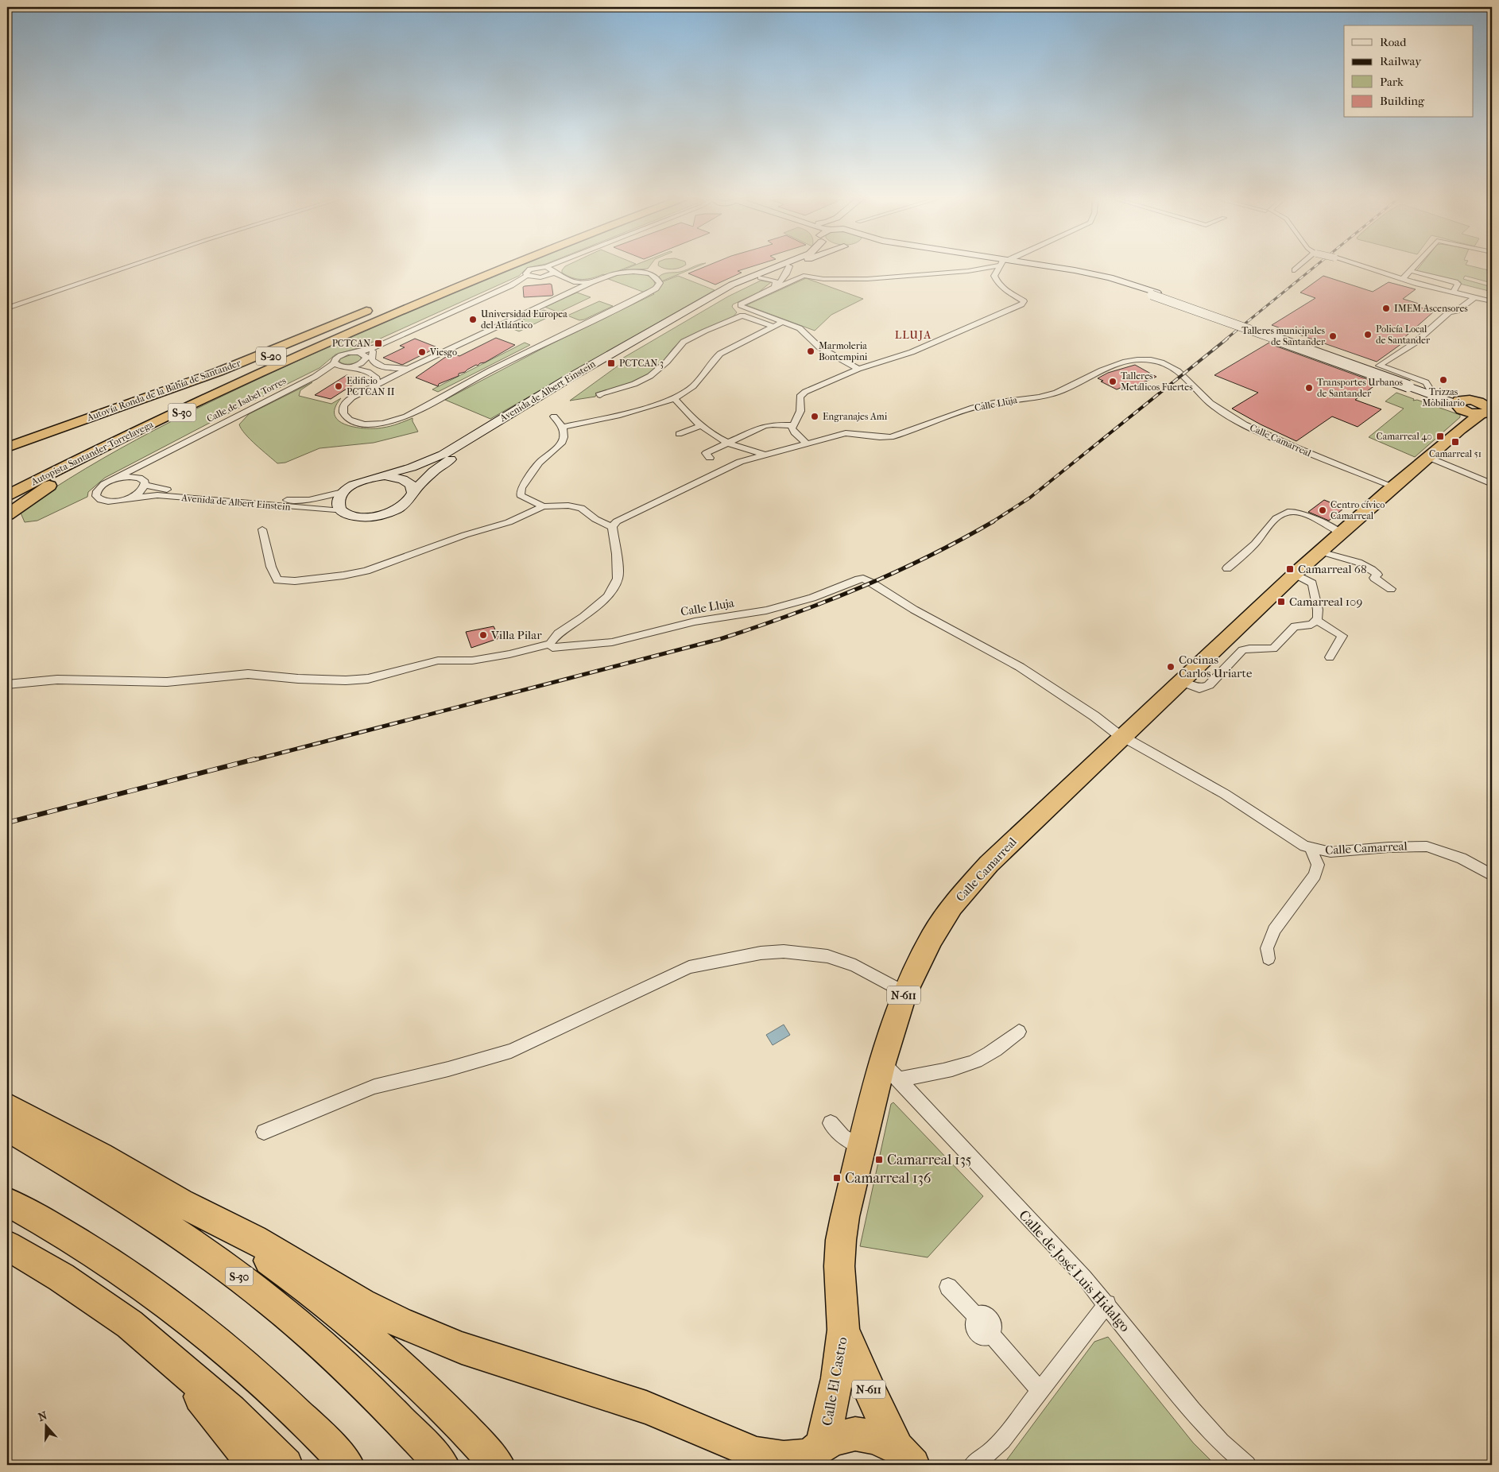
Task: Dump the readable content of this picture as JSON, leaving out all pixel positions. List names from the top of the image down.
{
  "streets": {
    "highway": [
      "S-20",
      "Autovía Ronda de la Bahía de Santander",
      "S-30",
      "Calle Camarreal",
      "Autopista Santander-Torrelavega",
      "N-611",
      "Calle El Castro"
    ],
    "main road": ["Avenida de Albert Einstein"],
    "street": ["Calle de Isabel Torres", "Calle Lluja", "Calle de José Luis Hidalgo"]
  },
  "crossings": [
    ["Autovía Ronda de la Bahía de Santander", "Autopista Santander-Torrelavega"],
    ["Avenida de Albert Einstein", "Calle de Isabel Torres"],
    ["Calle Lluja", "Calle Camarreal"],
    ["Calle Camarreal", "Calle de José Luis Hidalgo"],
    ["Calle Camarreal", "Calle El Castro"],
    ["N-611", "Calle El Castro"]
  ],
  "districts": ["LLUJA"],
  "places": {
    "other": [
      "IMEM Ascensores",
      "Universidad Europea del Atlántico",
      "Policía Local de Santander",
      "Talleres municipales de Santander",
      "Marmoleria Bontempini",
      "Viesgo",
      "Trizzas Mobiliario",
      "Talleres Metálicos Fuertes",
      "Edificio PCTCAN II",
      "Transportes Urbanos de Santander",
      "Engranajes Ami",
      "Centro cívico Camarreal",
      "Villa Pilar",
      "Cocinas Carlos Uriarte"
    ],
    "transit": [
      "PCTCAN",
      "PCTCAN 3",
      "Camarreal 40",
      "Camarreal 51",
      "Camarreal 68",
      "Camarreal 109",
      "Camarreal 135",
      "Camarreal 136"
    ]
  },
  "legend": [
    "Road",
    "Railway",
    "Park",
    "Building"
  ],
  "north": "top"
}
